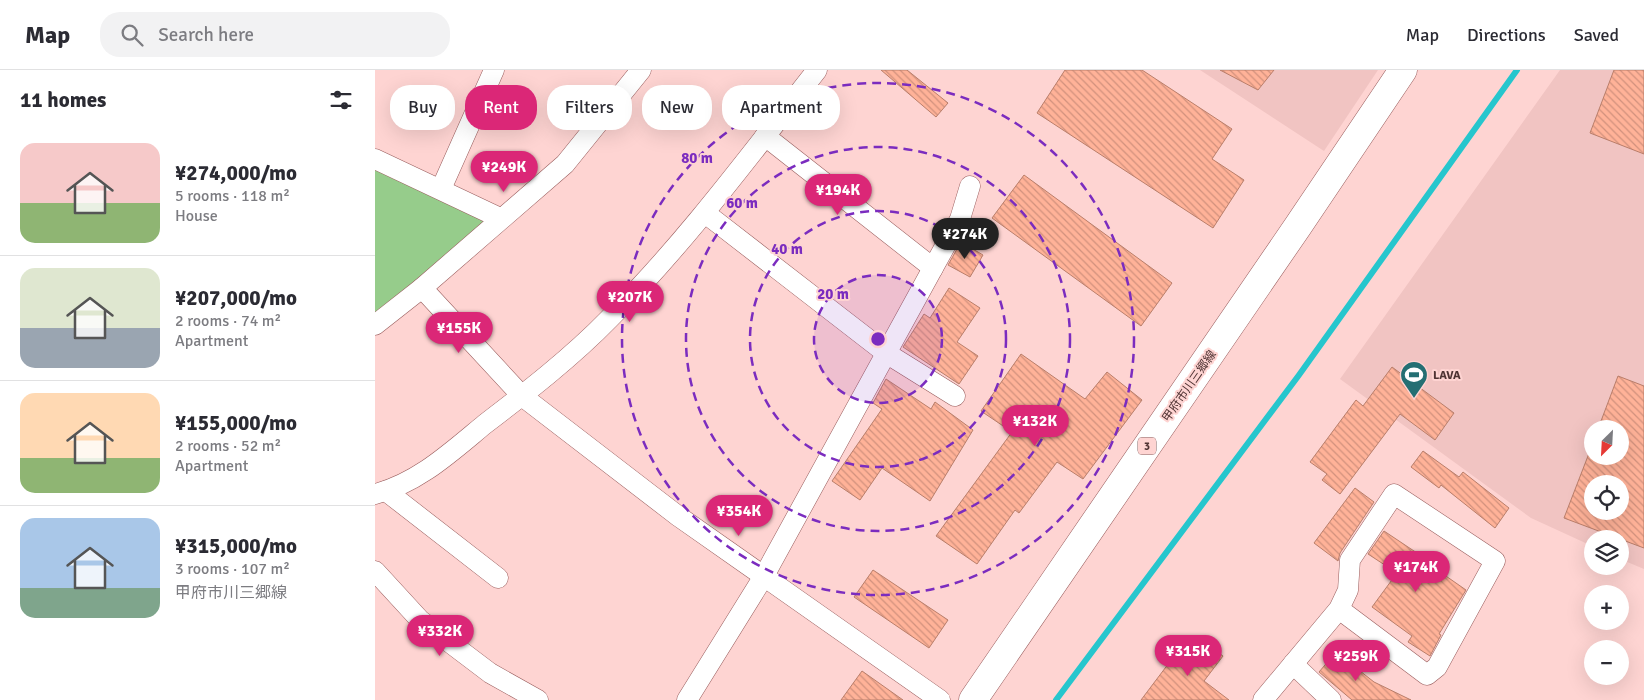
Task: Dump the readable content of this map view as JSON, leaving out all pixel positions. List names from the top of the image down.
{
  "streets": {
    "main road": ["甲府市川三郷線", "3"]
  },
  "places": {
    "sports": ["LAVA"]
  },
  "north": "bottom left",
  "page": {
    "header": "Map",
    "search": "Search here",
    "nav": ["Map", "Directions", "Saved"],
    "heading": "11 homes",
    "chip": [
      "Buy",
      "Rent",
      "Filters",
      "New",
      "Apartment"
    ],
    "list": [
      {
        "name": "¥274,000/mo",
        "note": "5 rooms · 118 m² · House"
      },
      {
        "name": "¥207,000/mo",
        "note": "2 rooms · 74 m² · Apartment"
      },
      {
        "name": "¥155,000/mo",
        "note": "2 rooms · 52 m² · Apartment"
      },
      {
        "name": "¥315,000/mo",
        "note": "3 rooms · 107 m² · 甲府市川三郷線"
      }
    ],
    "price": [
      "¥249K",
      "¥194K",
      "¥274K",
      "¥207K",
      "¥155K",
      "¥132K",
      "¥354K",
      "¥174K",
      "¥332K",
      "¥315K",
      "¥259K"
    ],
    "map_buttons": ["+", "−"]
  },
  "rings": [
    "80 m",
    "60 m",
    "40 m",
    "20 m"
  ]
}
